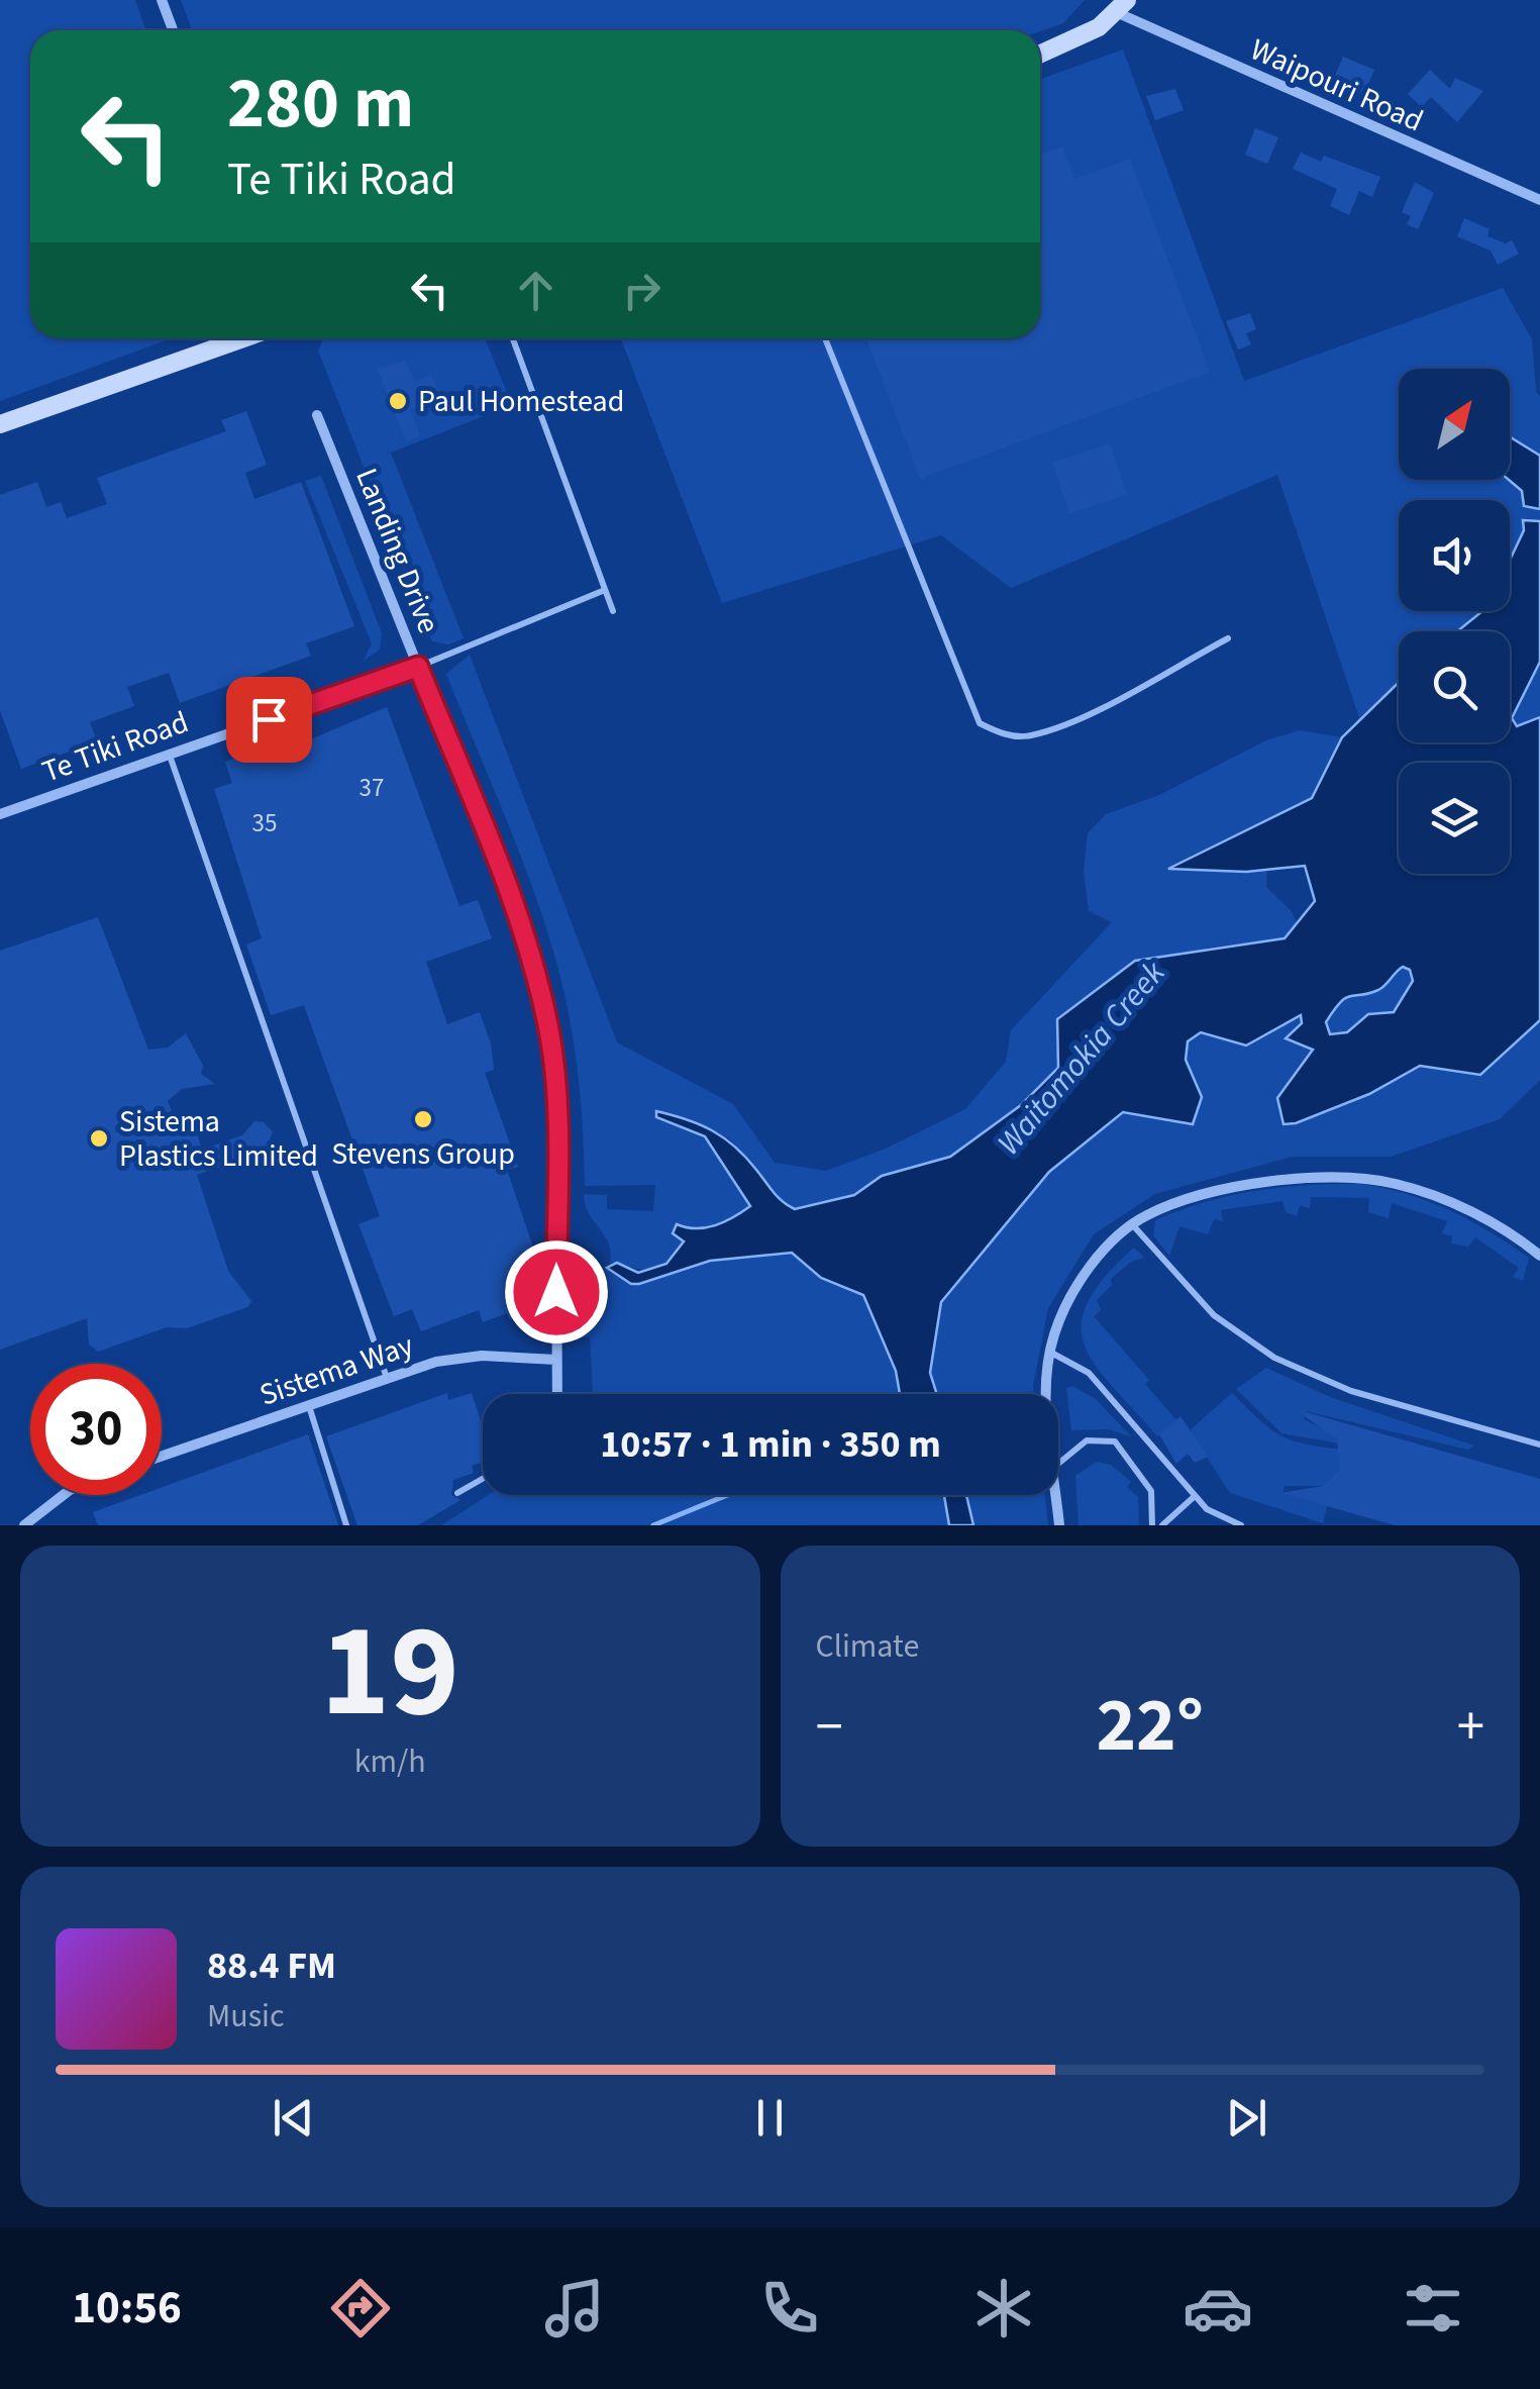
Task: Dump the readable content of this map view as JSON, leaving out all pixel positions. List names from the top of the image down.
{
  "streets": {
    "street": [
      "Waipouri Road",
      "Landing Drive",
      "Te Tiki Road",
      "Sistema Way"
    ]
  },
  "crossings": [
    ["Landing Drive", "Te Tiki Road"],
    ["Landing Drive", "Sistema Way"]
  ],
  "water": ["Waitomokia Creek"],
  "places": ["Paul Homestead", "Stevens Group", "Sistema Plastics Limited"],
  "house_numbers": ["37", "35"],
  "north": "top right",
  "page": {
    "turn": ["280 m", "Te Tiki Road"],
    "limit": "30",
    "trip": "10:57 · 1 min · 350 m",
    "tile": [
      ["19", "km/h"],
      "Climate"
    ],
    "heat": ["−", "22°", "+"],
    "song": ["88.4 FM", "Music"],
    "tabs": "10:56"
  }
}
